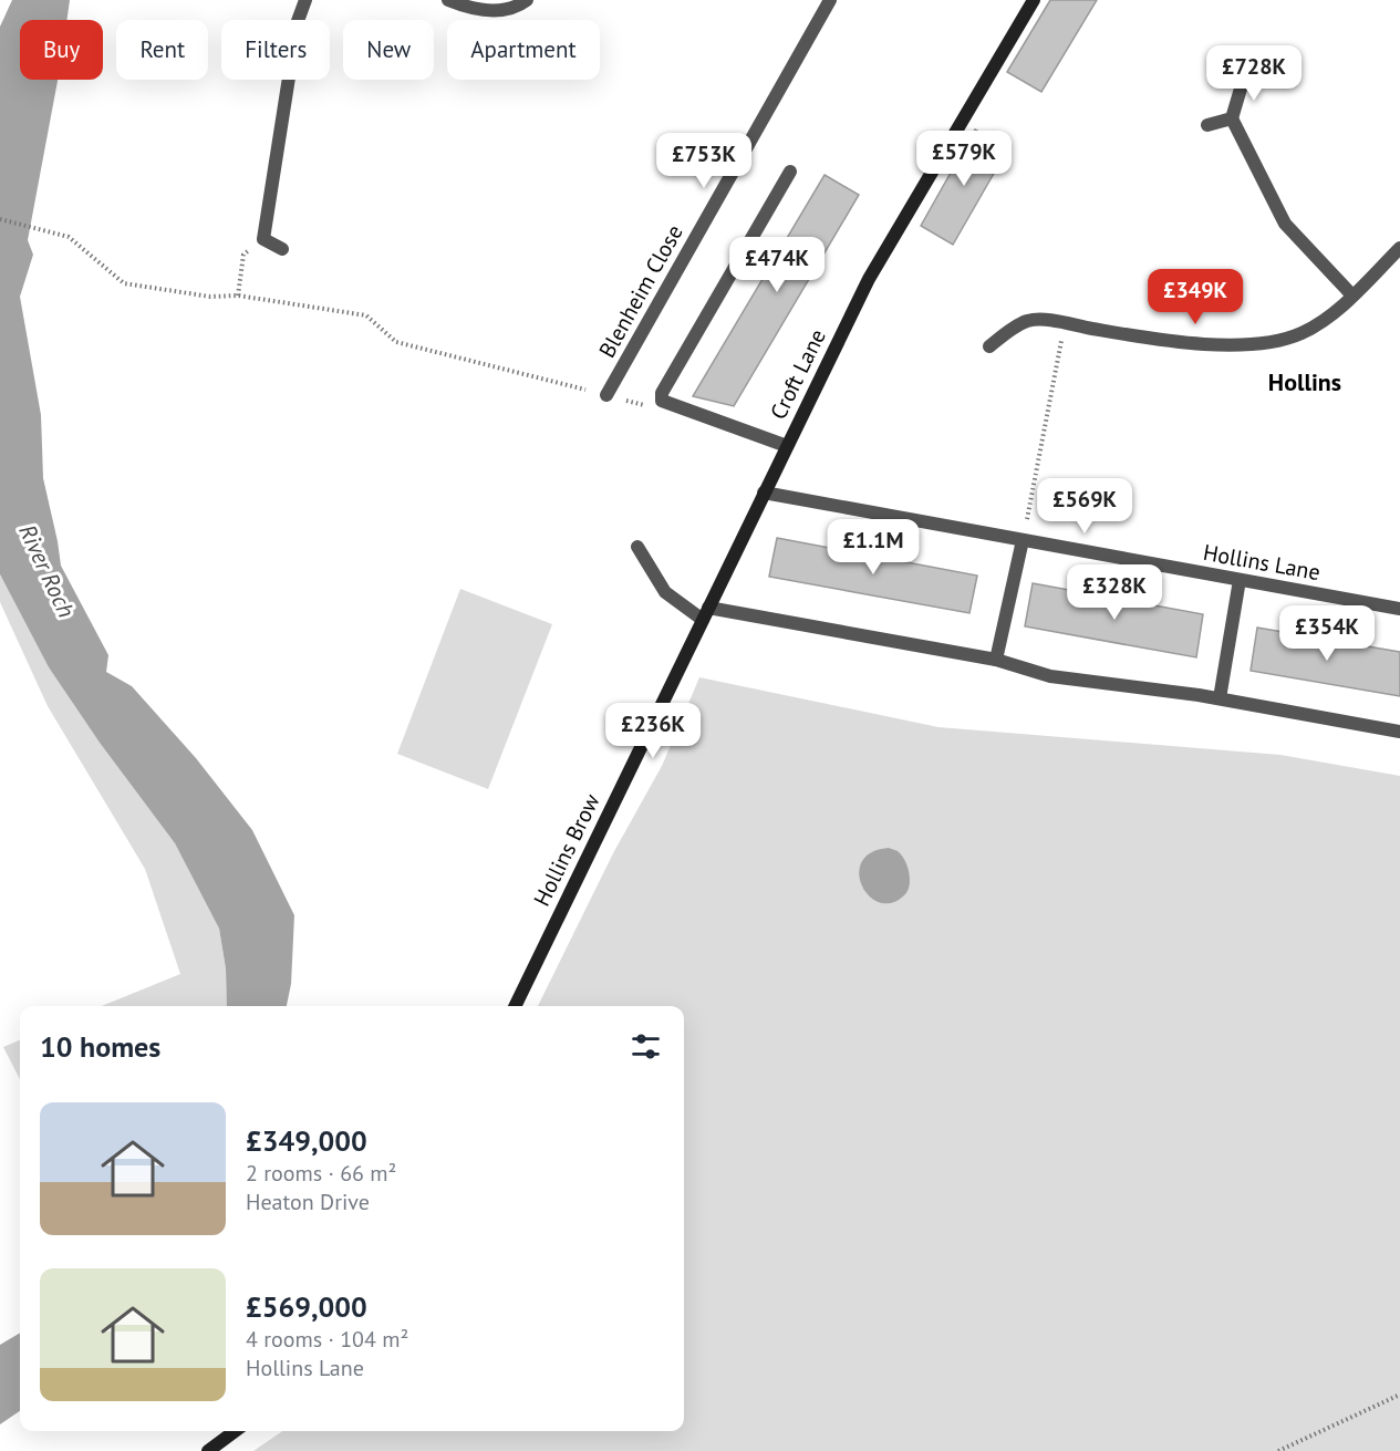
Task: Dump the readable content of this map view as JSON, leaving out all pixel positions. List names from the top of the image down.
{
  "streets": {
    "street": [
      "Blenheim Close",
      "Croft Lane",
      "Hollins Lane",
      "Hollins Brow"
    ]
  },
  "crossings": [
    ["Croft Lane", "Hollins Lane"],
    ["Croft Lane", "Hollins Brow"],
    ["Hollins Lane", "Hollins Brow"]
  ],
  "districts": ["Hollins"],
  "water": ["River Roch"],
  "page": {
    "chip": [
      "Buy",
      "Rent",
      "Filters",
      "New",
      "Apartment"
    ],
    "price": [
      "£728K",
      "£579K",
      "£753K",
      "£474K",
      "£349K",
      "£569K",
      "£1.1M",
      "£328K",
      "£354K",
      "£236K"
    ],
    "heading": "10 homes",
    "list": [
      {
        "name": "£349,000",
        "note": "2 rooms · 66 m² · Heaton Drive"
      },
      {
        "name": "£569,000",
        "note": "4 rooms · 104 m² · Hollins Lane"
      }
    ]
  }
}
